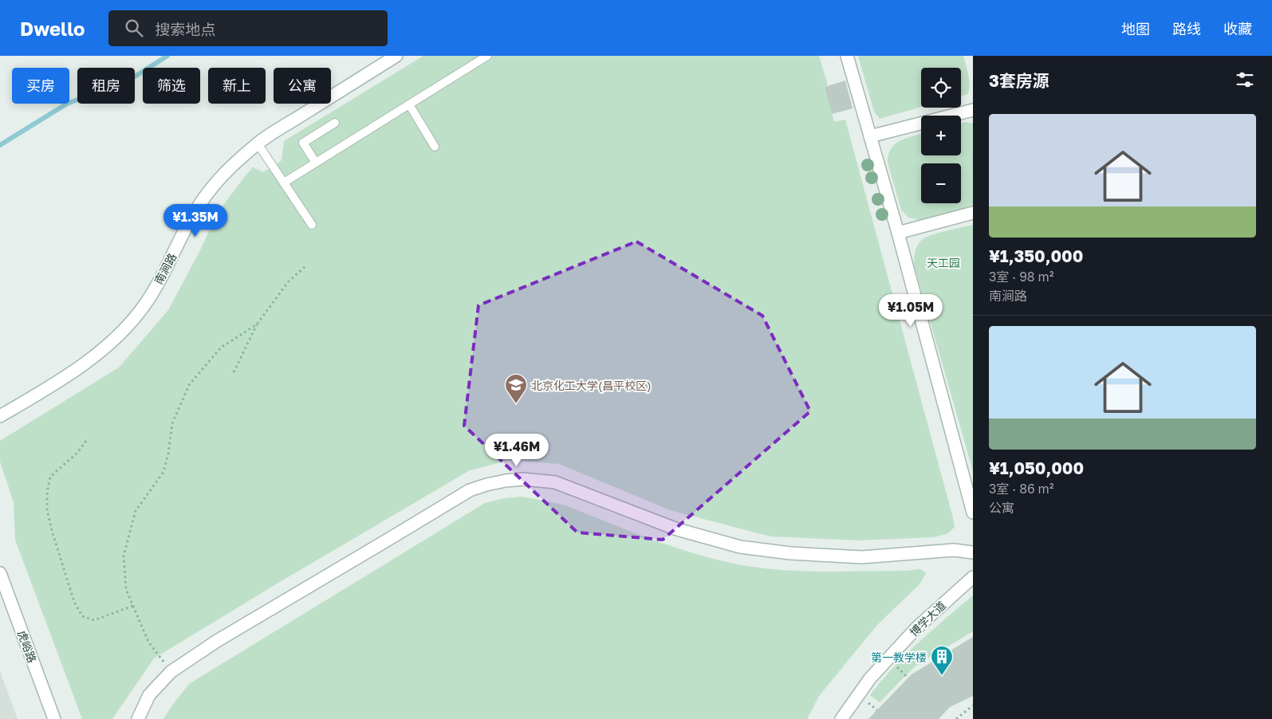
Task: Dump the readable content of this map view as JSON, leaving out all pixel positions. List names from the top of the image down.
{
  "streets": {
    "street": ["南涧路", "博学大道", "虎峪路"]
  },
  "parks": ["天工园"],
  "places": {
    "school or university": ["北京化工大学(昌平校区)"],
    "building": ["第一教学楼"]
  },
  "page": {
    "header": "Dwello",
    "search": "搜索地点",
    "nav": ["地图", "路线", "收藏"],
    "heading": "3套房源",
    "map_buttons": ["+", "−"],
    "chip": [
      "买房",
      "租房",
      "筛选",
      "新上",
      "公寓"
    ],
    "list": [
      {
        "name": "¥1,350,000",
        "note": "3室 · 98 m² · 南涧路"
      },
      {
        "name": "¥1,050,000",
        "note": "3室 · 86 m² · 公寓"
      }
    ],
    "price": ["¥1.35M", "¥1.05M", "¥1.46M"]
  }
}
